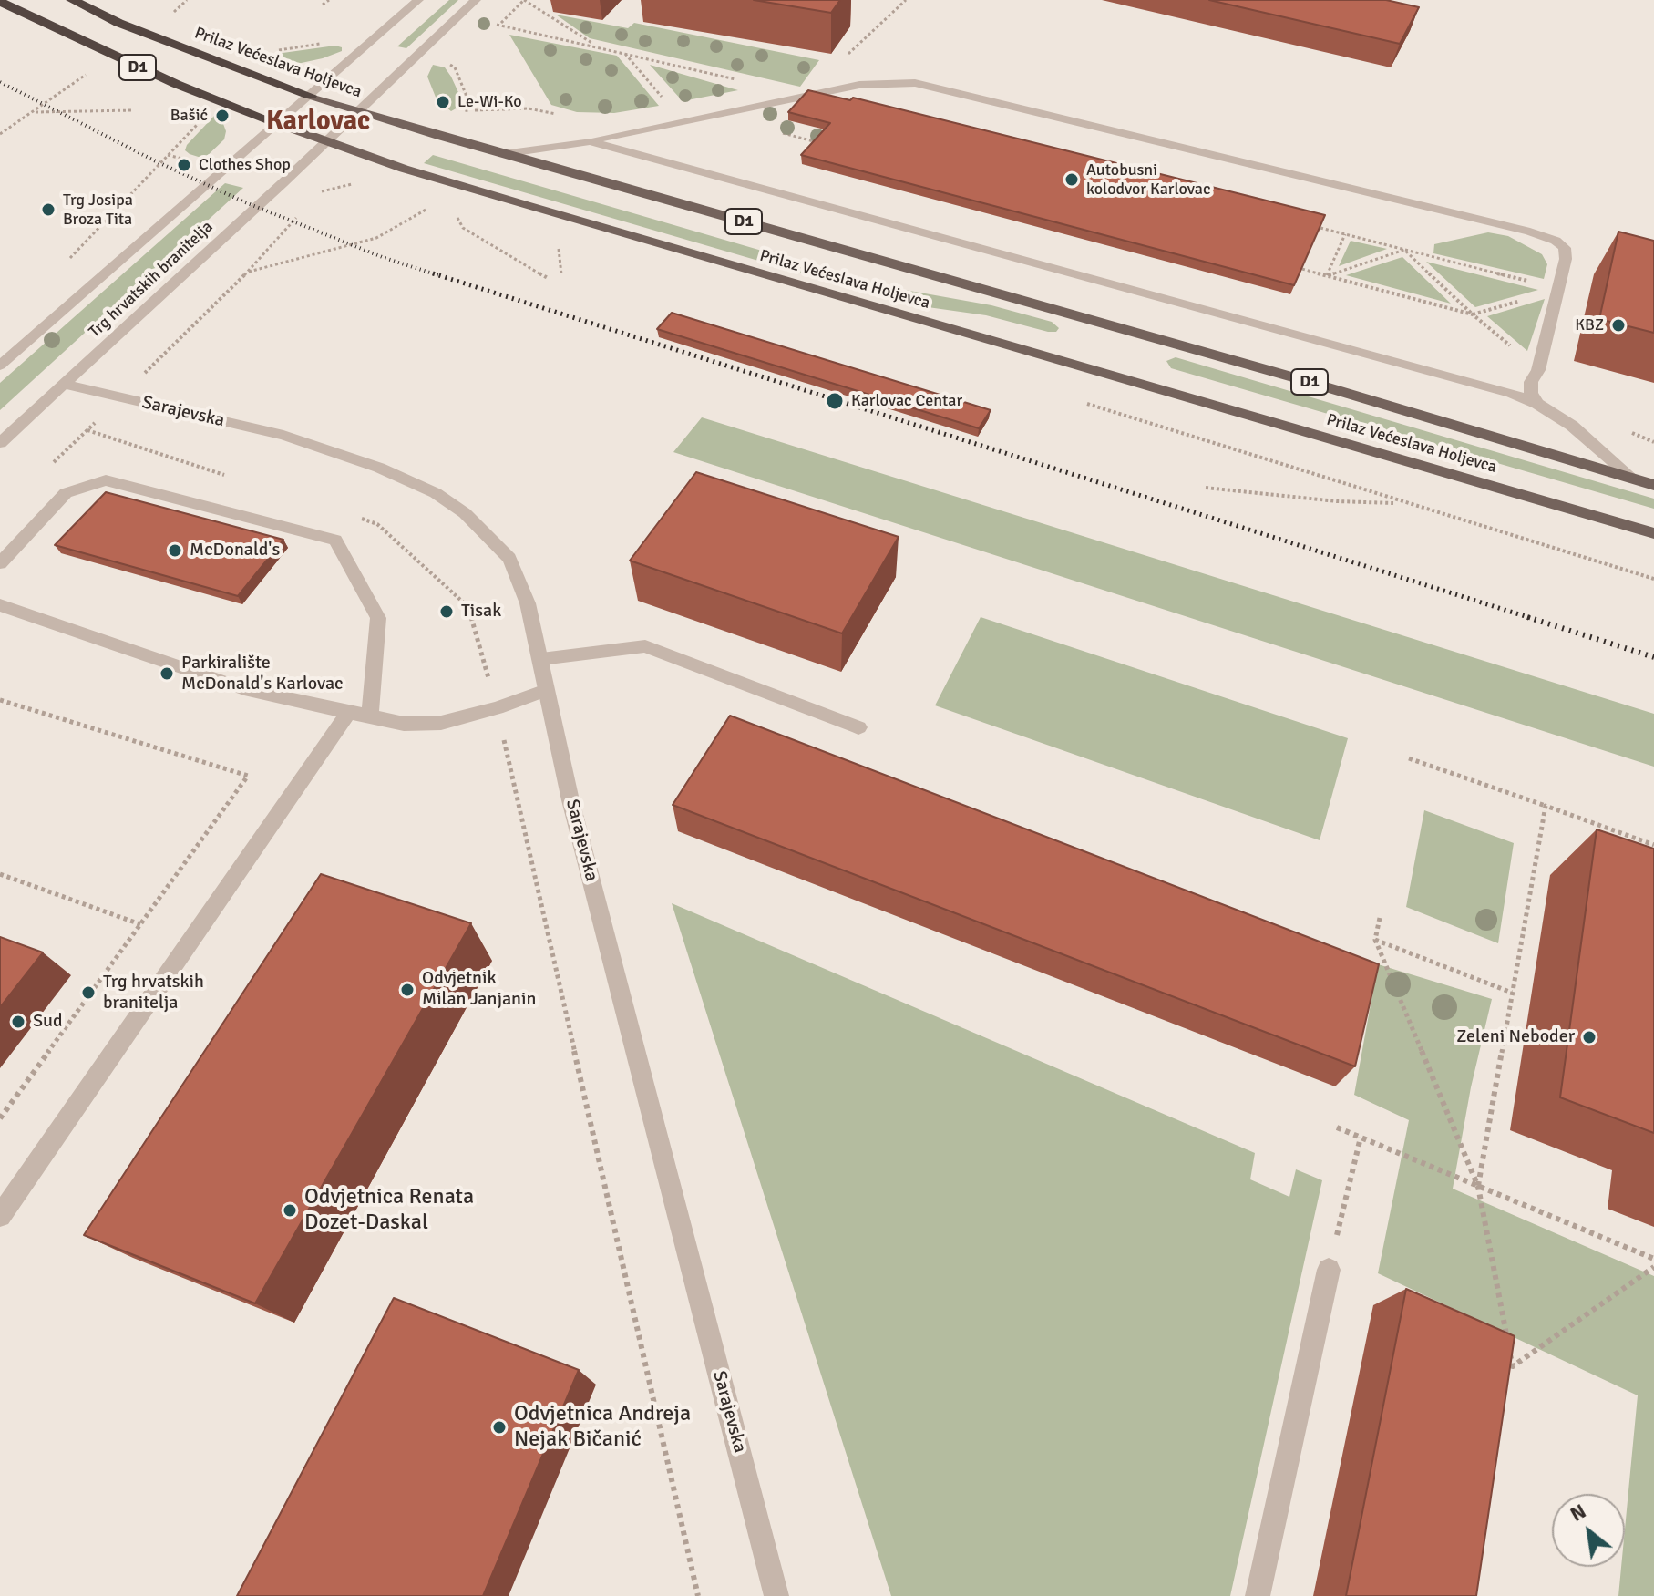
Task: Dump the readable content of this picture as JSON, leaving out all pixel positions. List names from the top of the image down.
{
  "streets": {
    "highway": ["Prilaz Većeslava Holjevca", "D1"],
    "street": ["Trg hrvatskih branitelja", "Sarajevska"]
  },
  "crossings": [
    ["Prilaz Većeslava Holjevca", "Trg hrvatskih branitelja"],
    ["Trg hrvatskih branitelja", "Sarajevska"]
  ],
  "districts": ["Karlovac"],
  "places": [
    "Le-Wi-Ko",
    "Bašić",
    "Clothes Shop",
    "Autobusni kolodvor Karlovac",
    "Trg Josipa Broza Tita",
    "KBZ",
    "Karlovac Centar",
    "McDonald's",
    "Tisak",
    "Parkiralište McDonald's Karlovac",
    "Odvjetnik Milan Janjanin",
    "Trg hrvatskih branitelja",
    "Sud",
    "Zeleni Neboder",
    "Odvjetnica Renata Dozet-Daskal",
    "Odvjetnica Andreja Nejak Bičanić"
  ],
  "north": "top left"
}
